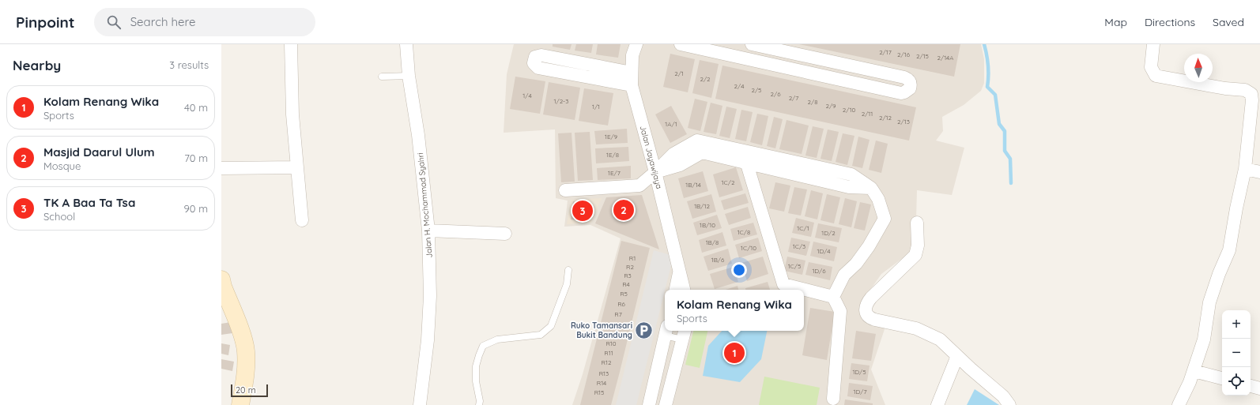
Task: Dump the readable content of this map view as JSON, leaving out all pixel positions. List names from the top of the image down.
{
  "streets": {
    "street": ["Jalan Jayawijaya", "Jalan H. Mochammad Syahri"]
  },
  "places": {
    "parking": ["Ruko Tamansari Bukit Bandung"]
  },
  "house_numbers": [
    "2/17",
    "2/16",
    "2/15",
    "2/14A",
    "2/1",
    "2/2",
    "2/4",
    "2/5",
    "2/6",
    "1/4",
    "2/7",
    "1/2-3",
    "2/8",
    "2/9",
    "1/1",
    "2/10",
    "2/11",
    "2/12",
    "2/13",
    "1A/1",
    "1E/9",
    "1E/8",
    "1E/7",
    "1C/2",
    "1B/14",
    "1B/12",
    "1B/10",
    "1C/1",
    "1C/8",
    "1D/2",
    "1B/8",
    "1C/3",
    "1C/10",
    "1D/4",
    "R1",
    "1B/6",
    "1C/5",
    "R2",
    "1D/6",
    "R3",
    "R4",
    "R5",
    "R6",
    "R7",
    "R10",
    "R11",
    "R12",
    "1D/5",
    "R13",
    "R14",
    "1D/7",
    "R15"
  ],
  "scale_bar": "20 m",
  "north": "top",
  "page": {
    "header": "Pinpoint",
    "search": "Search here",
    "nav": ["Map", "Directions", "Saved"],
    "heading": ["Nearby", "3 results"],
    "list": [
      {
        "mark": "1",
        "name": "Kolam Renang Wika",
        "note": "Sports",
        "value": "40 m"
      },
      {
        "mark": "2",
        "name": "Masjid Daarul Ulum",
        "note": "Mosque",
        "value": "70 m"
      },
      {
        "mark": "3",
        "name": "TK A Baa Ta Tsa",
        "note": "School",
        "value": "90 m"
      }
    ],
    "pins": ["2", "3", "1"],
    "popup": ["Kolam Renang Wika", "Sports"],
    "map_buttons": ["+", "−"],
    "scale": "20 m"
  }
}
